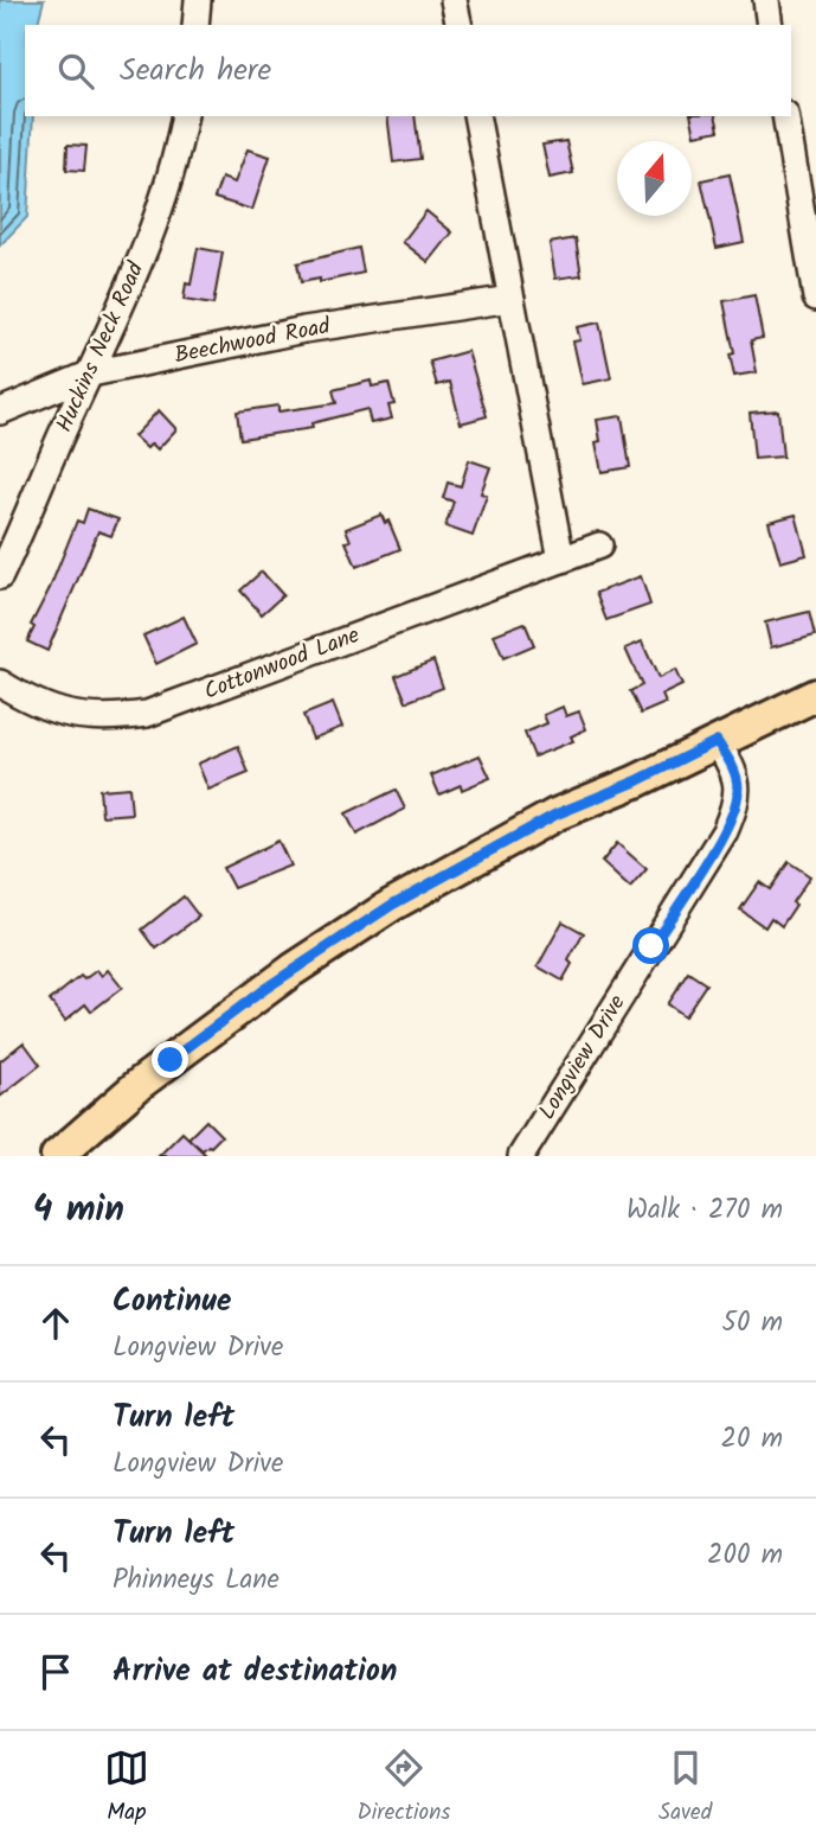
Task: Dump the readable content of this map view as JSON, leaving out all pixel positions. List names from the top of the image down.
{
  "streets": {
    "street": [
      "Beechwood Road",
      "Huckins Neck Road",
      "Cottonwood Lane",
      "Longview Drive"
    ]
  },
  "crossings": [
    ["Beechwood Road", "Huckins Neck Road"]
  ],
  "north": "top",
  "page": {
    "search": "Search here",
    "heading": ["4 min", "Walk · 270 m"],
    "list": [
      ["Continue", "Longview Drive", "50 m"],
      ["Turn left", "Longview Drive", "20 m"],
      ["Turn left", "Phinneys Lane", "200 m"],
      "Arrive at destination"
    ],
    "nav": ["Map", "Directions", "Saved"]
  }
}
